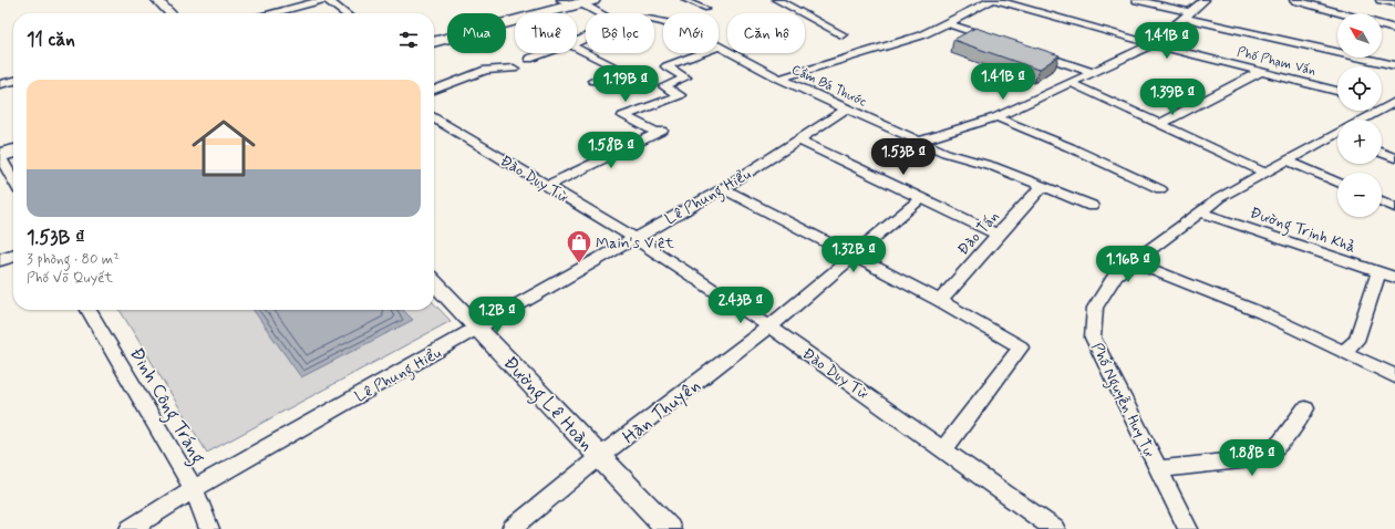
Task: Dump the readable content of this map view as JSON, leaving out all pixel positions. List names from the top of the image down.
{
  "streets": {
    "street": [
      "Phố Phạm Vấn",
      "Cầm Bá Thước",
      "Đào Duy Từ",
      "Lê Phụng Hiểu",
      "Đường Trịnh Khả",
      "Đào Tấn",
      "Phố Nguyễn Huy Tự",
      "Đường Lê Hoàn",
      "Đinh Công Tráng",
      "Hàn Thuyên"
    ]
  },
  "crossings": [
    ["Cầm Bá Thước", "Lê Phụng Hiểu"],
    ["Cầm Bá Thước", "Đào Tấn"],
    ["Đào Duy Từ", "Lê Phụng Hiểu"],
    ["Đào Duy Từ", "Hàn Thuyên"],
    ["Lê Phụng Hiểu", "Đường Lê Hoàn"],
    ["Lê Phụng Hiểu", "Đinh Công Tráng"],
    ["Đường Trịnh Khả", "Phố Nguyễn Huy Tự"],
    ["Đường Lê Hoàn", "Hàn Thuyên"]
  ],
  "places": {
    "shop": ["Main's Việt"]
  },
  "north": "top left",
  "page": {
    "map_buttons": ["+", "−"],
    "chip": [
      "Mua",
      "Thuê",
      "Bộ lọc",
      "Mới",
      "Căn hộ"
    ],
    "heading": "11 căn",
    "price": [
      "1.41B ₫",
      "1.41B ₫",
      "1.19B ₫",
      "1.39B ₫",
      "1.58B ₫",
      "1.53B ₫",
      "1.32B ₫",
      "1.16B ₫",
      "2.43B ₫",
      "1.2B ₫",
      "1.88B ₫"
    ],
    "list": [
      {
        "name": "1.53B ₫",
        "note": "3 phòng · 80 m² · Phố Võ Quyết"
      }
    ]
  }
}
